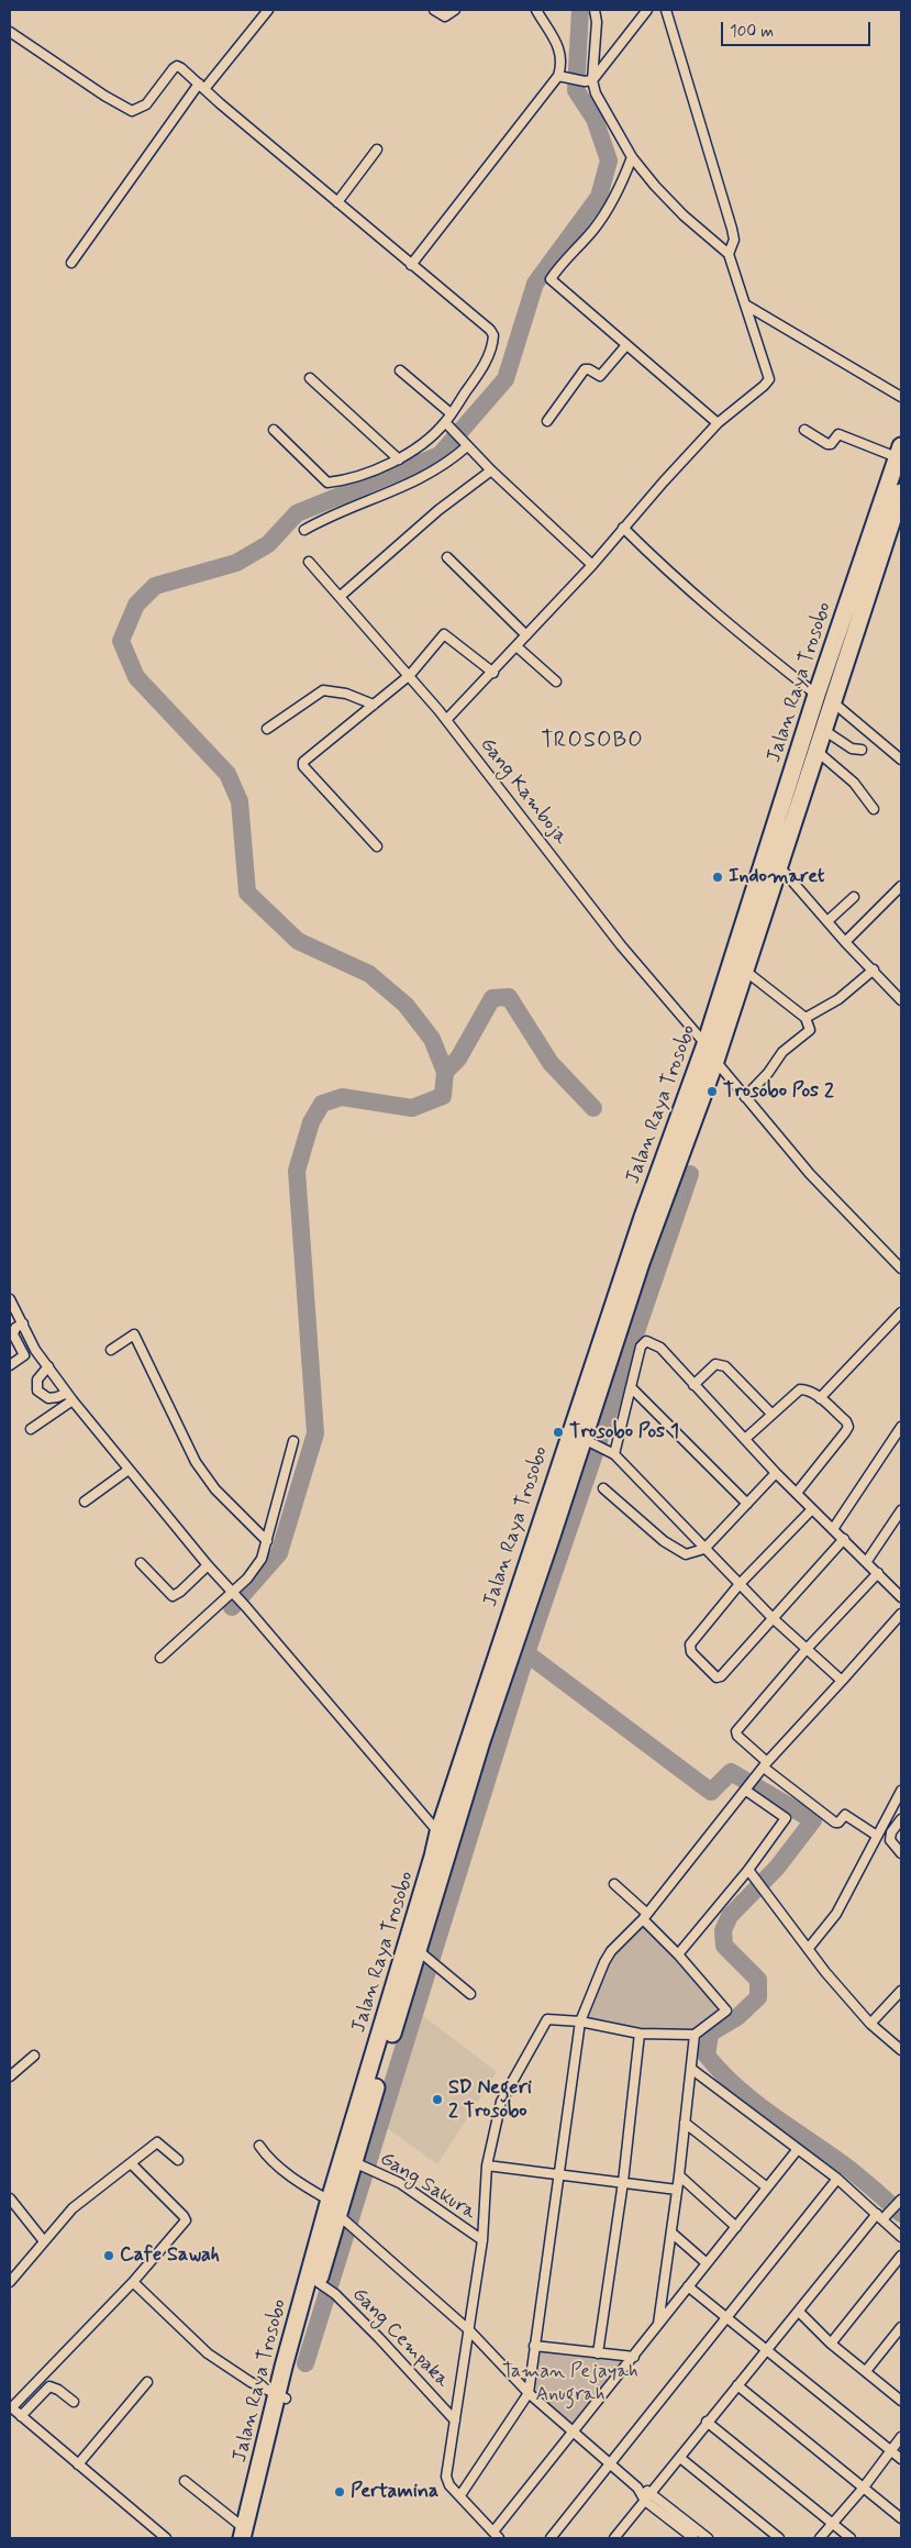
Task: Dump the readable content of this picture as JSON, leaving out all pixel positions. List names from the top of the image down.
{
  "streets": {
    "highway": ["Jalan Raya Trosobo"],
    "street": ["Gang Kamboja", "Gang Sakura", "Gang Cempaka"]
  },
  "crossings": [
    ["Jalan Raya Trosobo", "Gang Kamboja"],
    ["Jalan Raya Trosobo", "Gang Sakura"],
    ["Jalan Raya Trosobo", "Gang Cempaka"]
  ],
  "districts": ["TROSOBO"],
  "parks": ["Taman Pejayah Anugrah"],
  "places": [
    "Indomaret",
    "Trosobo Pos 2",
    "Trosobo Pos 1",
    "SD Negeri 2 Trosobo",
    "Cafe Sawah",
    "Pertamina"
  ],
  "scale_bar": "100 m"
}
